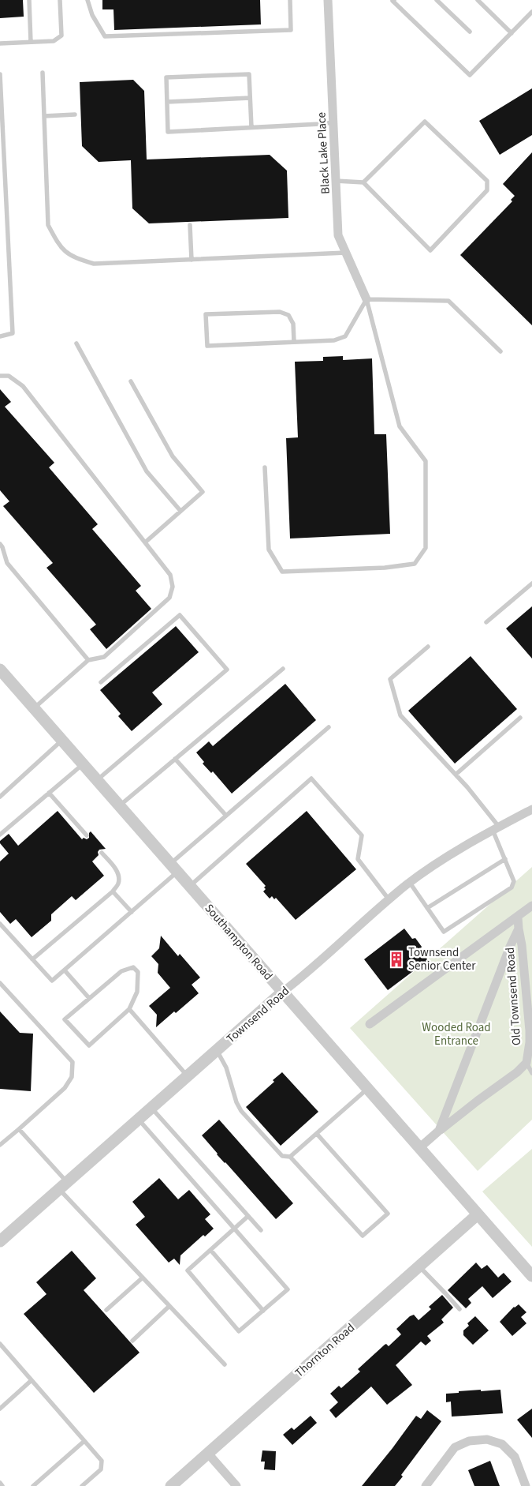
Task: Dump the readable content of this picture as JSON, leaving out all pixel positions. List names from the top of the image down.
{
  "streets": {
    "street": [
      "Black Lake Place",
      "Southampton Road",
      "Old Townsend Road",
      "Townsend Road",
      "Thornton Road"
    ]
  },
  "crossings": [
    ["Southampton Road", "Old Townsend Road"],
    ["Southampton Road", "Townsend Road"],
    ["Southampton Road", "Thornton Road"]
  ],
  "parks": ["Wooded Road Entrance"],
  "places": {
    "building": ["Townsend Senior Center"]
  }
}
